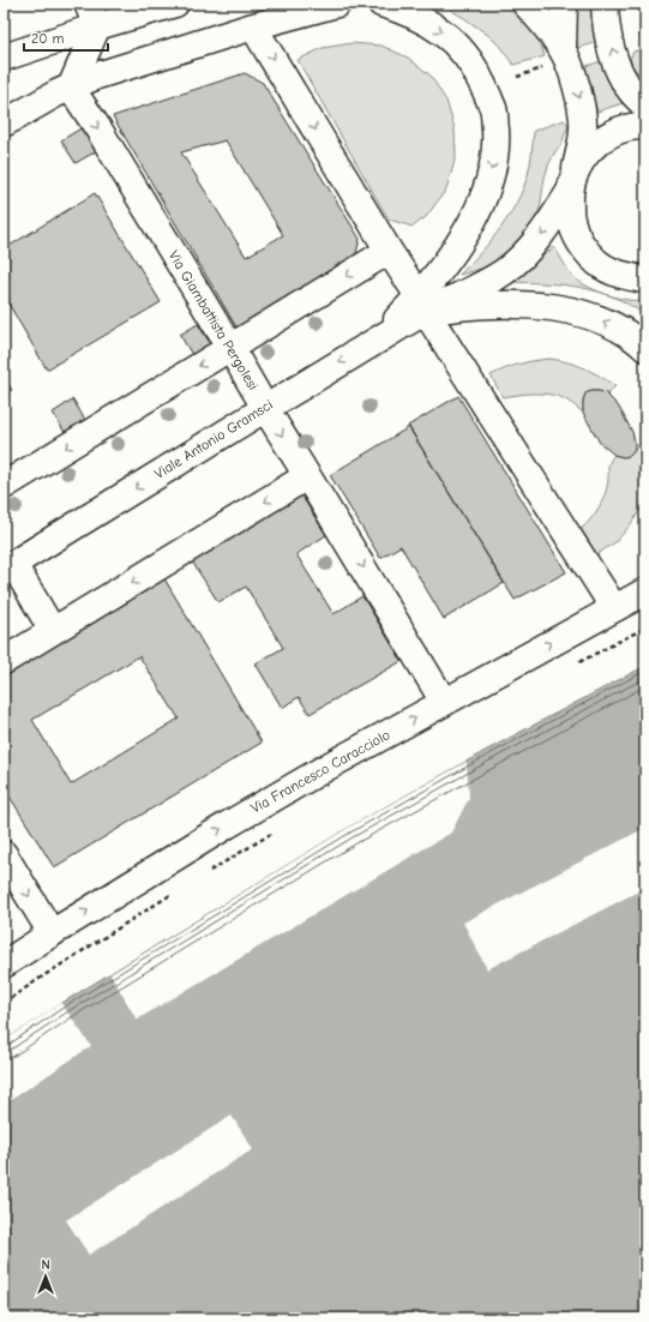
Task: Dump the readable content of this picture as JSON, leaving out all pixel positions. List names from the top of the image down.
{
  "streets": {
    "street": ["Via Giambattista Pergolesi", "Viale Antonio Gramsci", "Via Francesco Caracciolo"]
  },
  "crossings": [
    ["Via Giambattista Pergolesi", "Viale Antonio Gramsci"],
    ["Via Giambattista Pergolesi", "Via Francesco Caracciolo"]
  ],
  "one_way": ["Via Francesco Caracciolo"],
  "scale_bar": "20 m",
  "north": "top"
}
